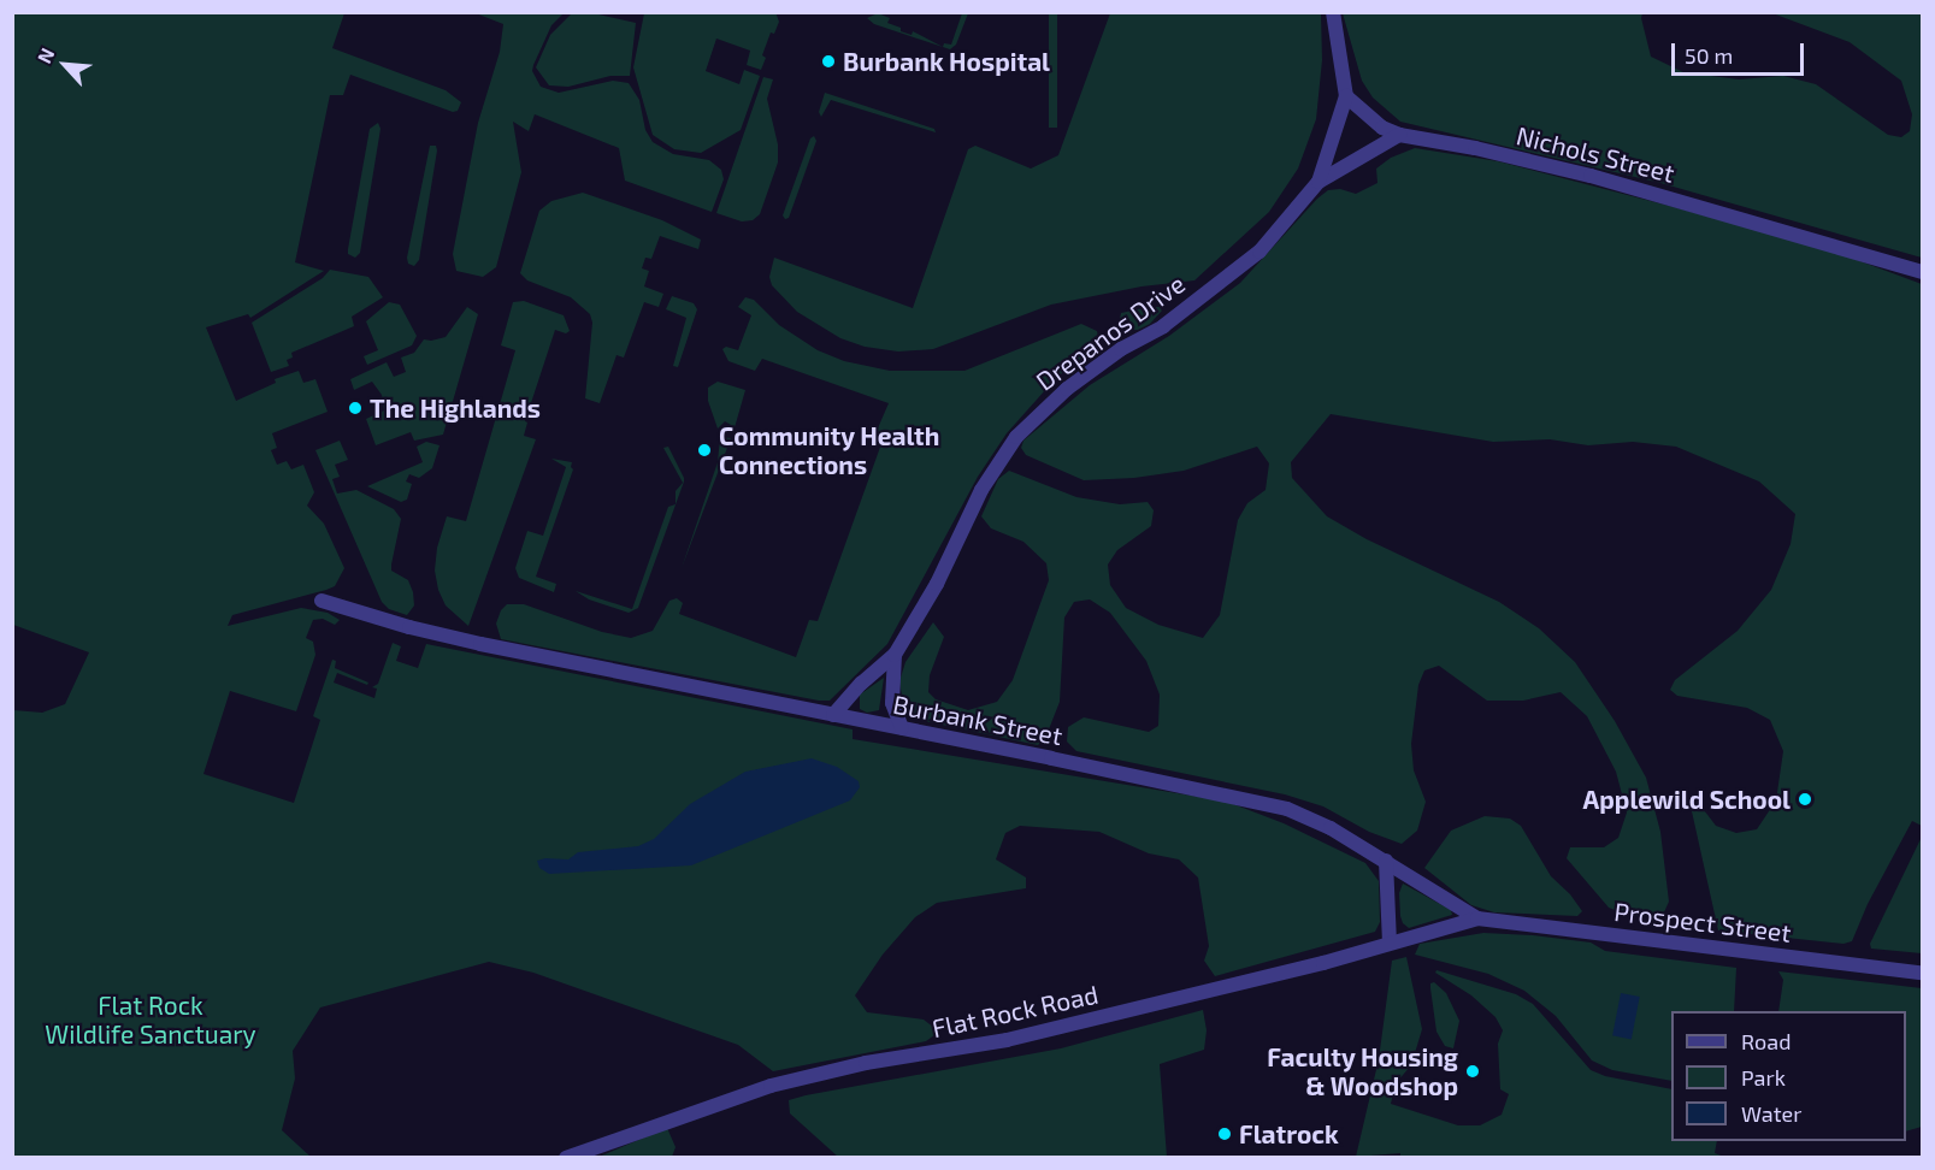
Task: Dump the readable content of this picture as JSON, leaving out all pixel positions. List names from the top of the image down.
{
  "streets": {
    "street": [
      "Nichols Street",
      "Drepanos Drive",
      "Burbank Street",
      "Prospect Street",
      "Flat Rock Road"
    ]
  },
  "crossings": [
    ["Nichols Street", "Drepanos Drive"],
    ["Drepanos Drive", "Burbank Street"],
    ["Burbank Street", "Prospect Street"],
    ["Burbank Street", "Flat Rock Road"],
    ["Prospect Street", "Flat Rock Road"]
  ],
  "parks": ["Flat Rock Wildlife Sanctuary"],
  "places": [
    "Burbank Hospital",
    "The Highlands",
    "Community Health Connections",
    "Applewild School",
    "Faculty Housing & Woodshop",
    "Flatrock"
  ],
  "legend": ["Road", "Park", "Water"],
  "scale_bar": "50 m",
  "north": "top left"
}
